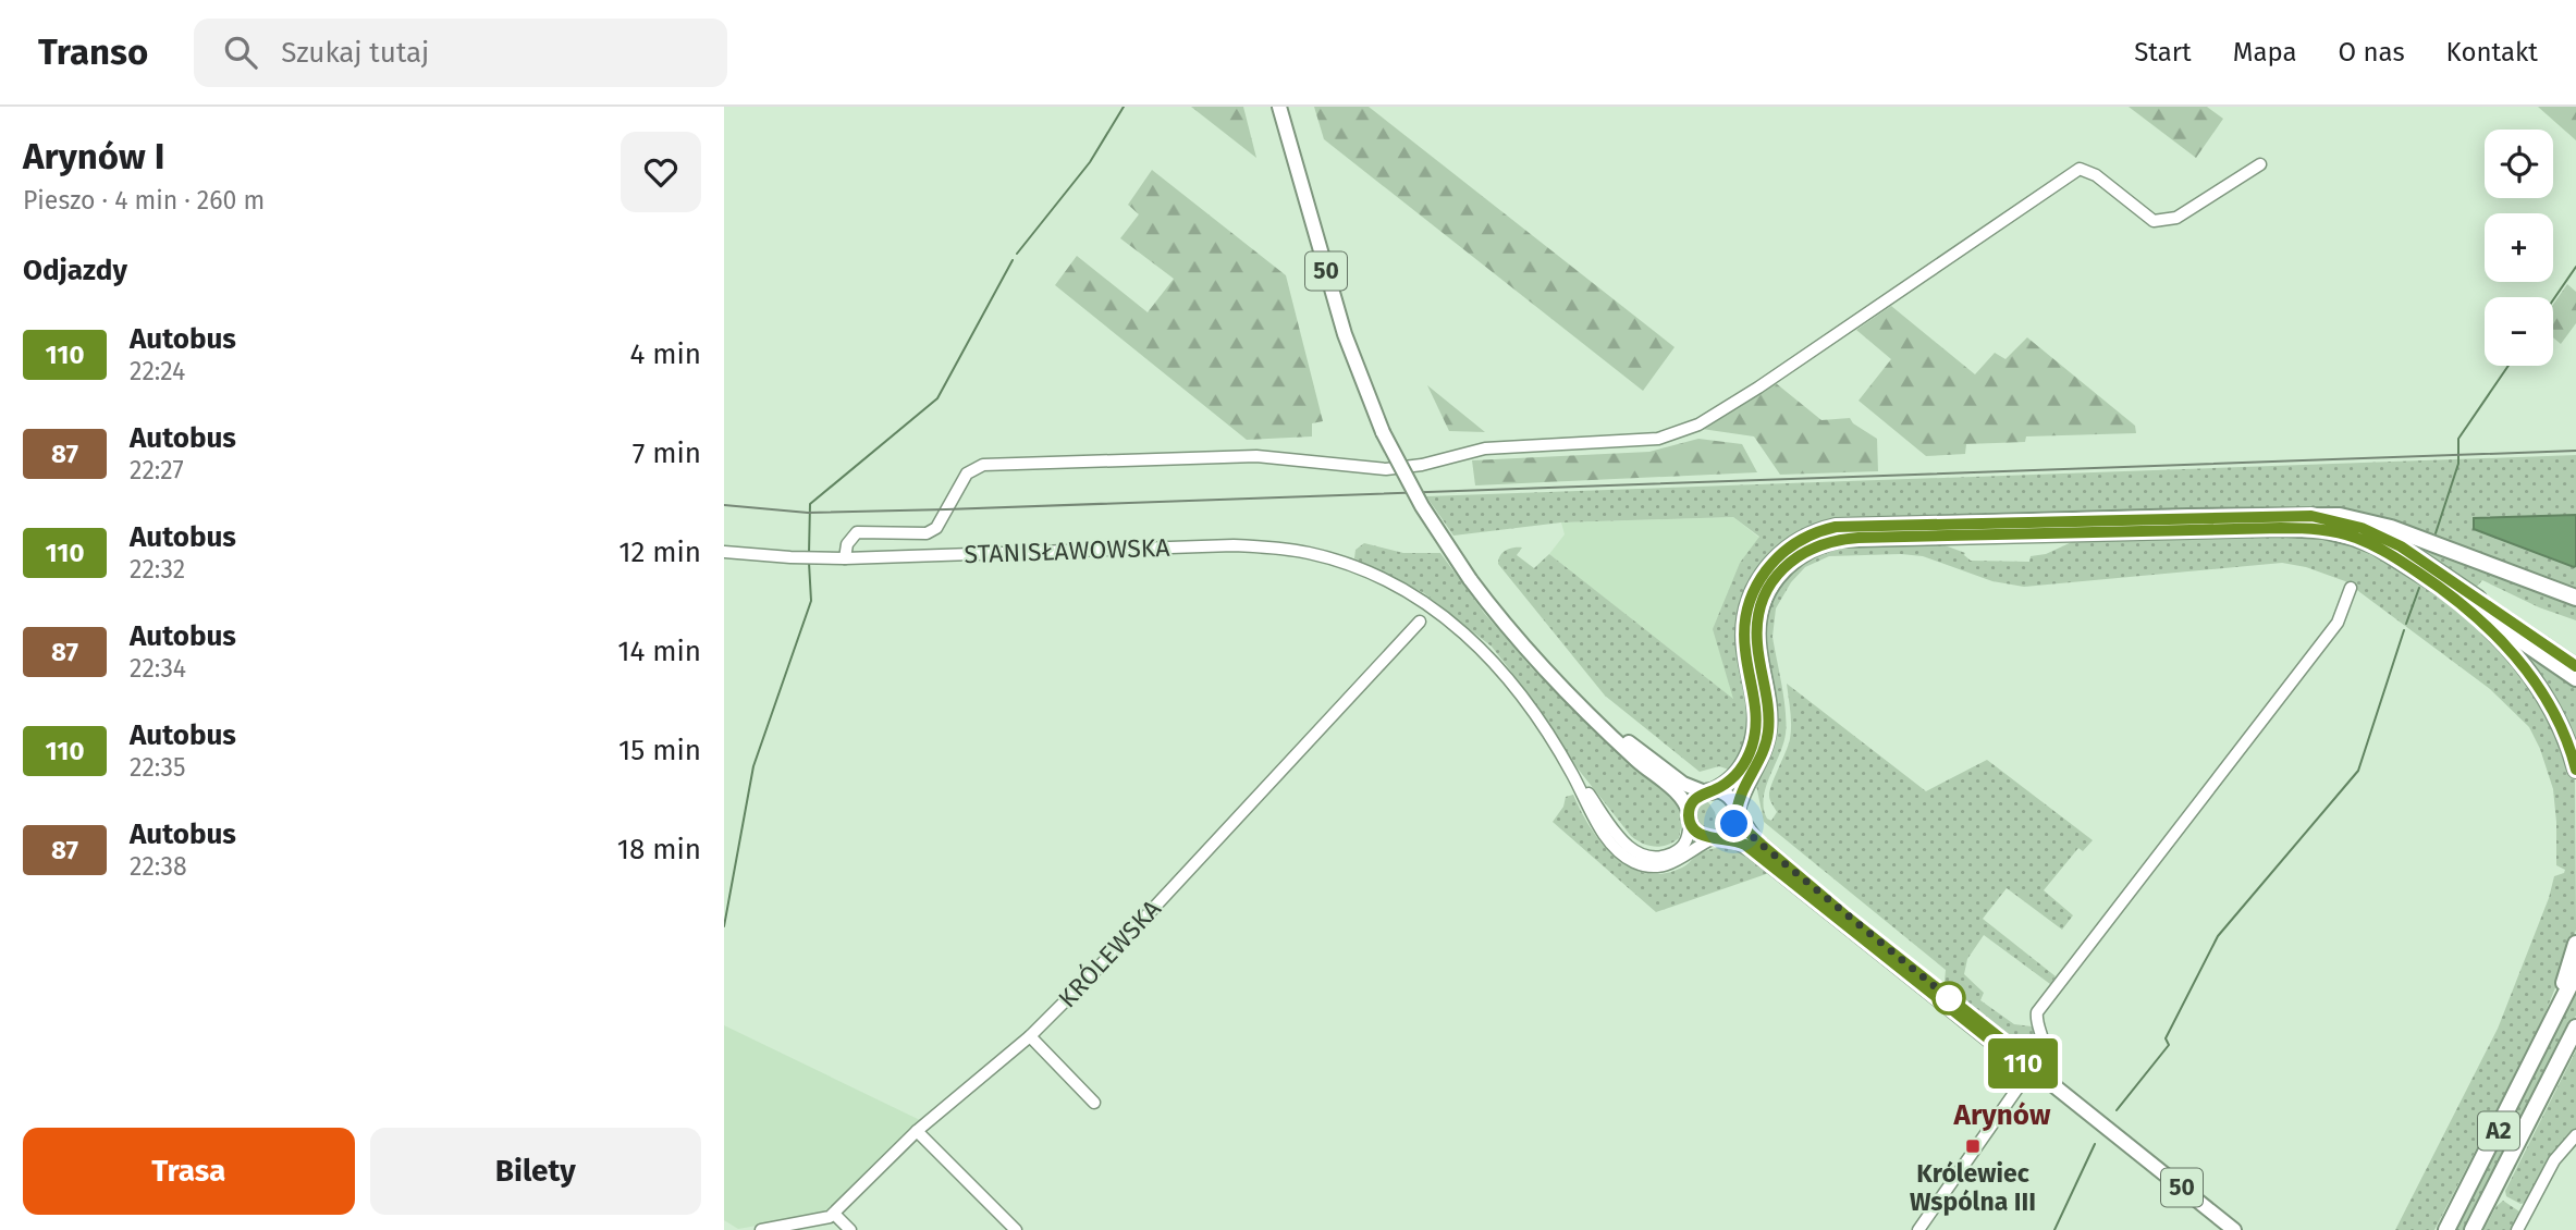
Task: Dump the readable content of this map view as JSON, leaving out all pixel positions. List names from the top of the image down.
{
  "streets": {
    "highway": ["A2"],
    "main road": ["50"],
    "street": ["STANISŁAWOWSKA", "KRÓLEWSKA"]
  },
  "districts": ["Arynów"],
  "places": {
    "transit": ["Królewiec Wspólna III"]
  },
  "lines": ["bus line 110"],
  "page": {
    "header": "Transo",
    "search": "Szukaj tutaj",
    "nav": [
      "Start",
      "Mapa",
      "O nas",
      "Kontakt"
    ],
    "heading": [
      ["Arynów I", "Pieszo · 4 min · 260 m"],
      "Odjazdy"
    ],
    "on_map": "110",
    "map_buttons": ["+", "−"],
    "list": [
      {
        "mark": "110",
        "name": "Autobus",
        "note": "22:24",
        "value": "4 min"
      },
      {
        "mark": "87",
        "name": "Autobus",
        "note": "22:27",
        "value": "7 min"
      },
      {
        "mark": "110",
        "name": "Autobus",
        "note": "22:32",
        "value": "12 min"
      },
      {
        "mark": "87",
        "name": "Autobus",
        "note": "22:34",
        "value": "14 min"
      },
      {
        "mark": "110",
        "name": "Autobus",
        "note": "22:35",
        "value": "15 min"
      },
      {
        "mark": "87",
        "name": "Autobus",
        "note": "22:38",
        "value": "18 min"
      }
    ],
    "buttons": ["Trasa", "Bilety"]
  }
}
